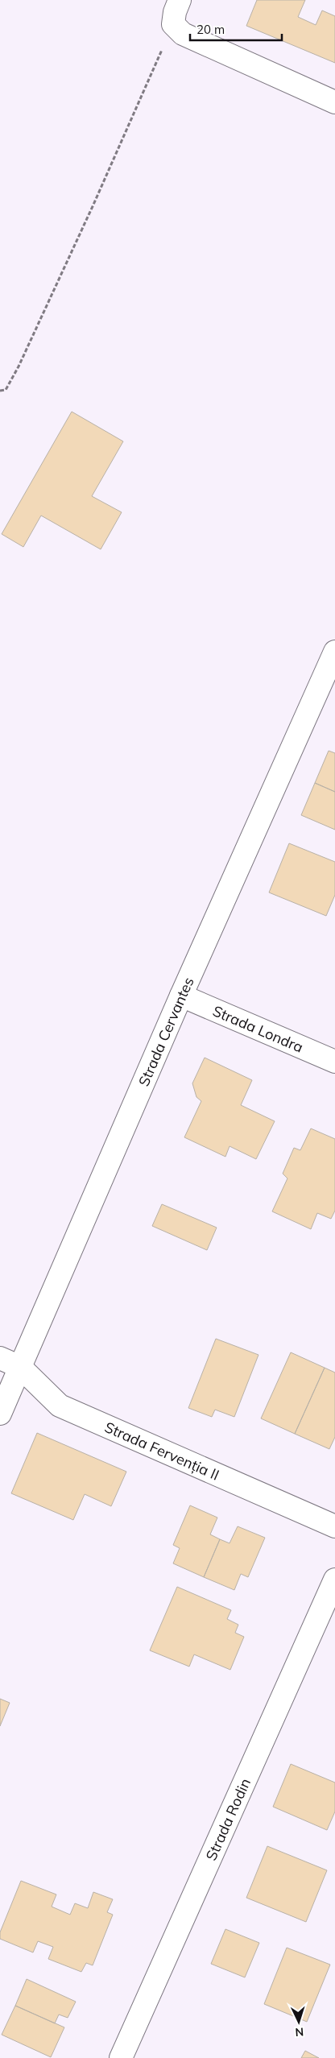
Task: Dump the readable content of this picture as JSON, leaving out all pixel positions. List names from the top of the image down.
{
  "streets": {
    "street": [
      "Strada Londra",
      "Strada Cervantes",
      "Strada Fervenția II",
      "Strada Rodin"
    ]
  },
  "crossings": [
    ["Strada Londra", "Strada Cervantes"],
    ["Strada Cervantes", "Strada Fervenția II"]
  ],
  "scale_bar": "20 m",
  "north": "bottom"
}
